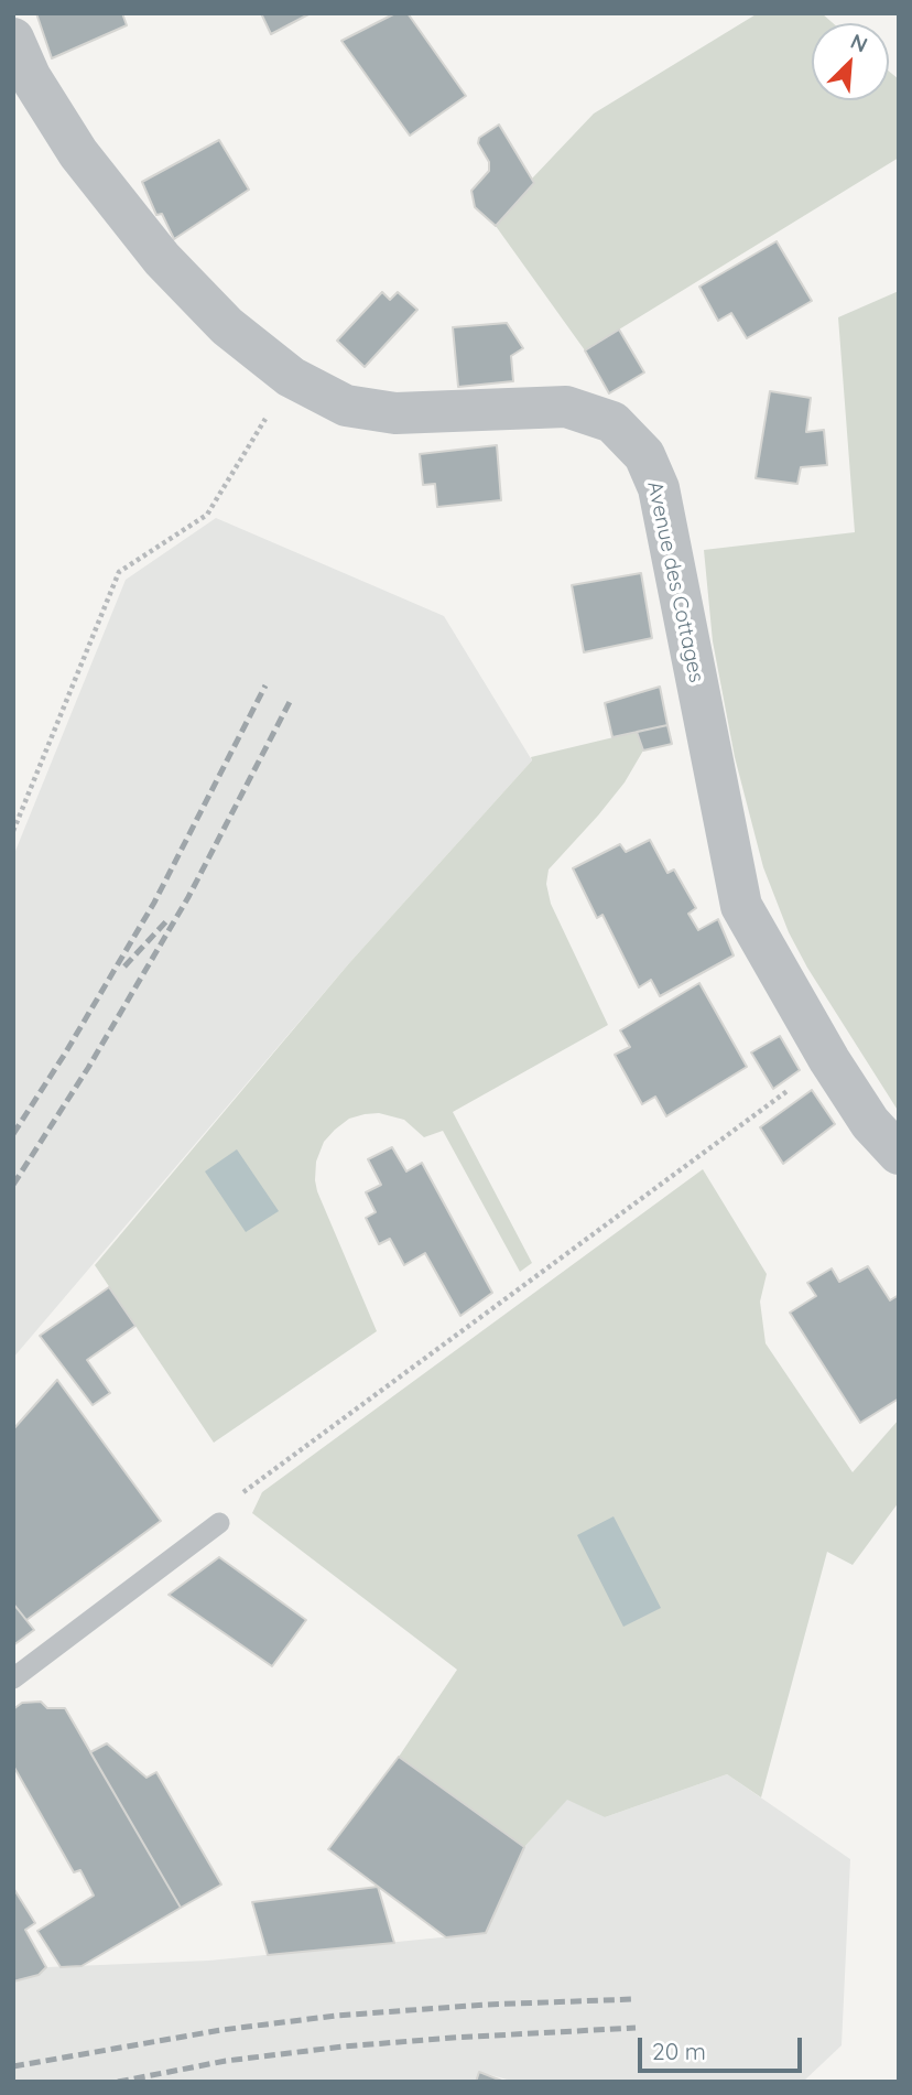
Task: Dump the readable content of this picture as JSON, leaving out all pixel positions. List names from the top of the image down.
{
  "streets": {
    "street": ["Avenue des Cottages"]
  },
  "scale_bar": "20 m",
  "north": "top right"
}
